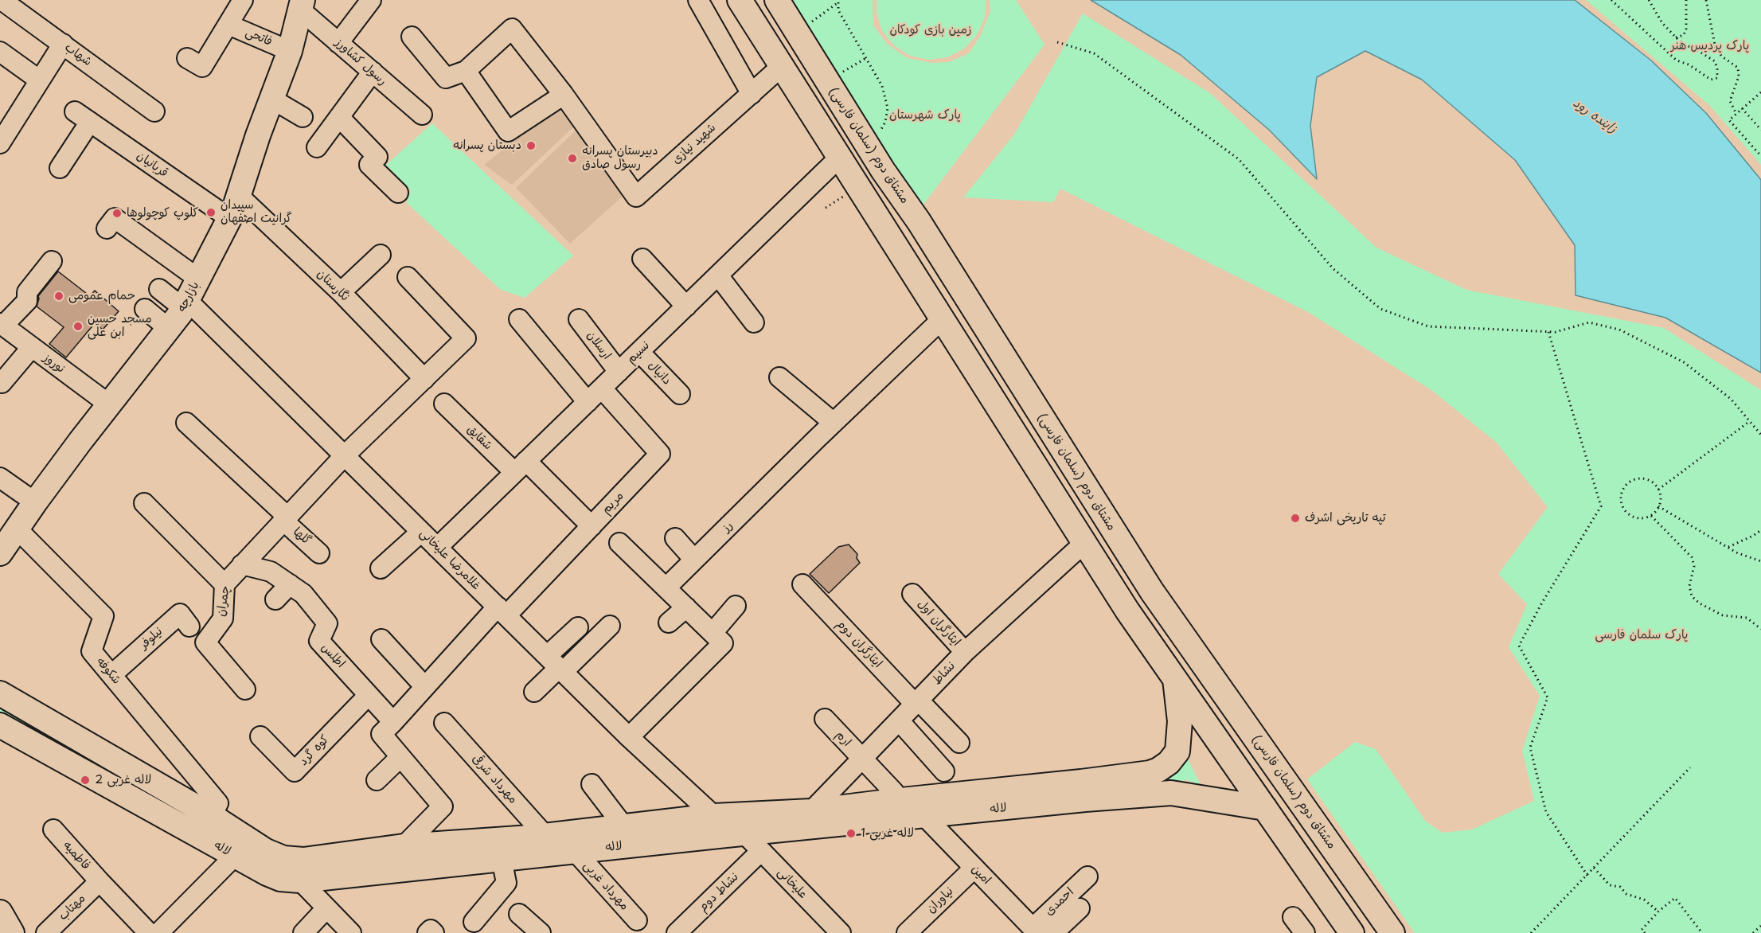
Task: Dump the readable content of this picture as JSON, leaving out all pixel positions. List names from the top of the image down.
{
  "streets": {
    "main road": ["مشتاق دوم (سلمان فارسی)", "بازارچه", "لاله"],
    "street": [
      "فاتحی",
      "شهاب",
      "رسول کشاورز",
      "شهید نیازی",
      "قربانیان",
      "نگارستان",
      "ارسلان",
      "نسیم",
      "نوروز",
      "دانیال",
      "شقایق",
      "مریم",
      "رز",
      "گلها",
      "غلامرضا علیخانی",
      "چمران",
      "ایثارگران اول",
      "نیلوفر",
      "ایثارگران دوم",
      "اطلس",
      "شکوفه",
      "نشاط",
      "ارم",
      "کوه گرد",
      "مهرداد شرقی",
      "فاطمیه",
      "امین",
      "علیخانی",
      "مهرداد غربی",
      "نشاط دوم",
      "نیاوران",
      "احمدی",
      "مهتاب"
    ]
  },
  "crossings": [
    ["فاتحی", "بازارچه"],
    ["رسول کشاورز", "بازارچه"],
    ["قربانیان", "بازارچه"],
    ["نگارستان", "بازارچه"],
    ["بازارچه", "نوروز"],
    ["بازارچه", "غلامرضا علیخانی"],
    ["بازارچه", "شکوفه"],
    ["ارسلان", "نسیم"],
    ["نسیم", "دانیال"],
    ["نسیم", "شقایق"],
    ["نسیم", "مریم"],
    ["نسیم", "غلامرضا علیخانی"],
    ["شقایق", "مریم"],
    ["مریم", "غلامرضا علیخانی"],
    ["گلها", "چمران"],
    ["غلامرضا علیخانی", "چمران"],
    ["غلامرضا علیخانی", "لاله"],
    ["چمران", "اطلس"],
    ["ایثارگران اول", "نشاط"],
    ["نیلوفر", "شکوفه"],
    ["ایثارگران دوم", "نشاط"],
    ["اطلس", "کوه گرد"],
    ["شکوفه", "لاله"],
    ["نشاط", "ارم"],
    ["نشاط", "لاله"],
    ["مهرداد شرقی", "لاله"],
    ["لاله", "امین"],
    ["لاله", "علیخانی"],
    ["لاله", "مهرداد غربی"],
    ["فاطمیه", "مهتاب"],
    ["امین", "نیاوران"],
    ["امین", "احمدی"],
    ["علیخانی", "نشاط دوم"]
  ],
  "water": ["زاینده رود"],
  "parks": [
    "زمین بازی کودکان",
    "پارک پردیس هنر",
    "پارک شهرستان",
    "پارک سلمان فارسی"
  ],
  "places": [
    "دبستان پسرانه",
    "دبیرستان پسرانه رسول صادق",
    "سپیدان گرانیت اصفهان",
    "کلوپ کوچولوها",
    "حمام عمومی",
    "مسجد حسین ابن علی",
    "تپه تاریخی اشرف",
    "لاله غربی 2",
    "لاله غربی 1"
  ]
}
